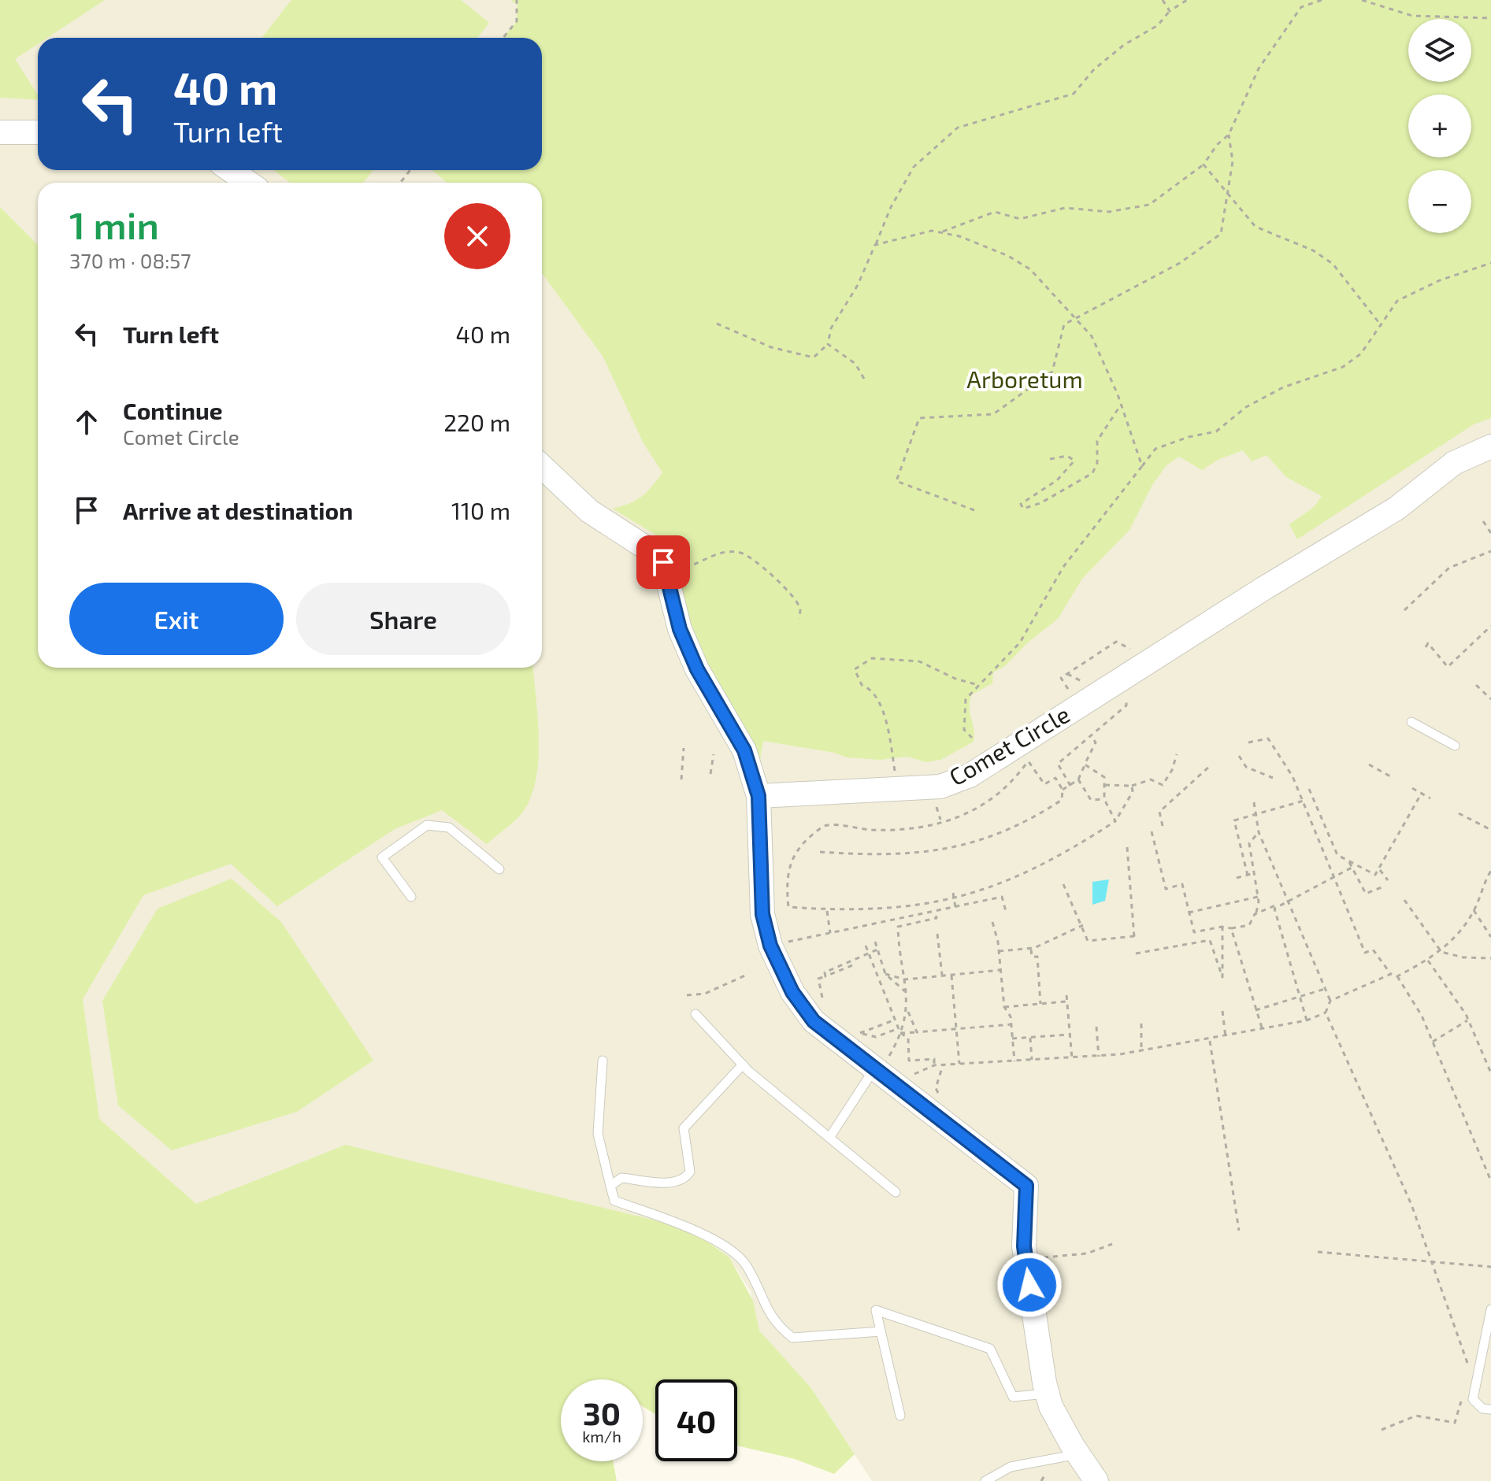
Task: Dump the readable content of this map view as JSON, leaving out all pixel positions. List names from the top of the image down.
{
  "streets": {
    "street": ["Comet Circle"]
  },
  "parks": ["Arboretum"],
  "page": {
    "map_buttons": ["+", "−"],
    "turn": ["40 m", "Turn left"],
    "heading": ["1 min", "370 m · 08:57"],
    "list": [
      {
        "name": "Turn left",
        "value": "40 m"
      },
      {
        "name": "Continue",
        "note": "Comet Circle",
        "value": "220 m"
      },
      {
        "name": "Arrive at destination",
        "value": "110 m"
      }
    ],
    "buttons": ["Exit", "Share"],
    "speed": "30 km/h",
    "limit": "40"
  }
}
